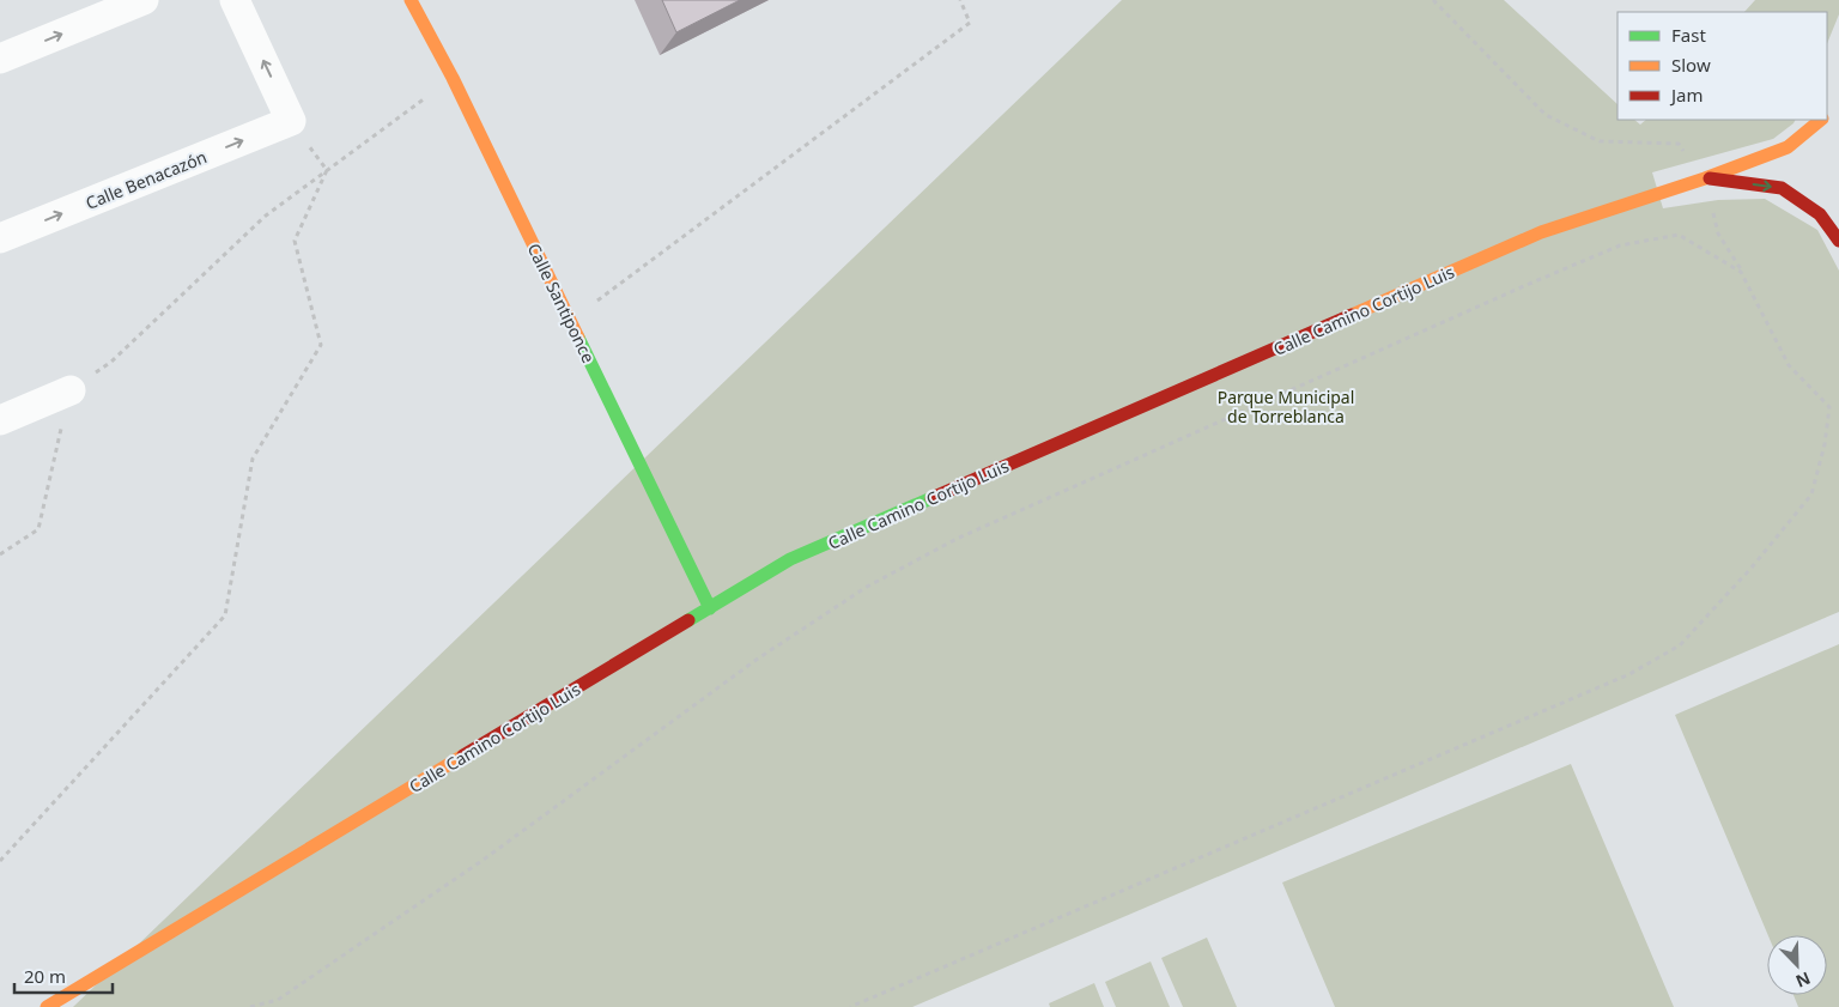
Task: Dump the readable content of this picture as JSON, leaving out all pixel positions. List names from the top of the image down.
{
  "streets": {
    "street": ["Calle Benacazón", "Calle Santiponce", "Calle Camino Cortijo Luis"]
  },
  "crossings": [
    ["Calle Santiponce", "Calle Camino Cortijo Luis"]
  ],
  "parks": ["Parque Municipal de Torreblanca"],
  "legend": ["Fast", "Slow", "Jam"],
  "scale_bar": "20 m",
  "north": "bottom right"
}
